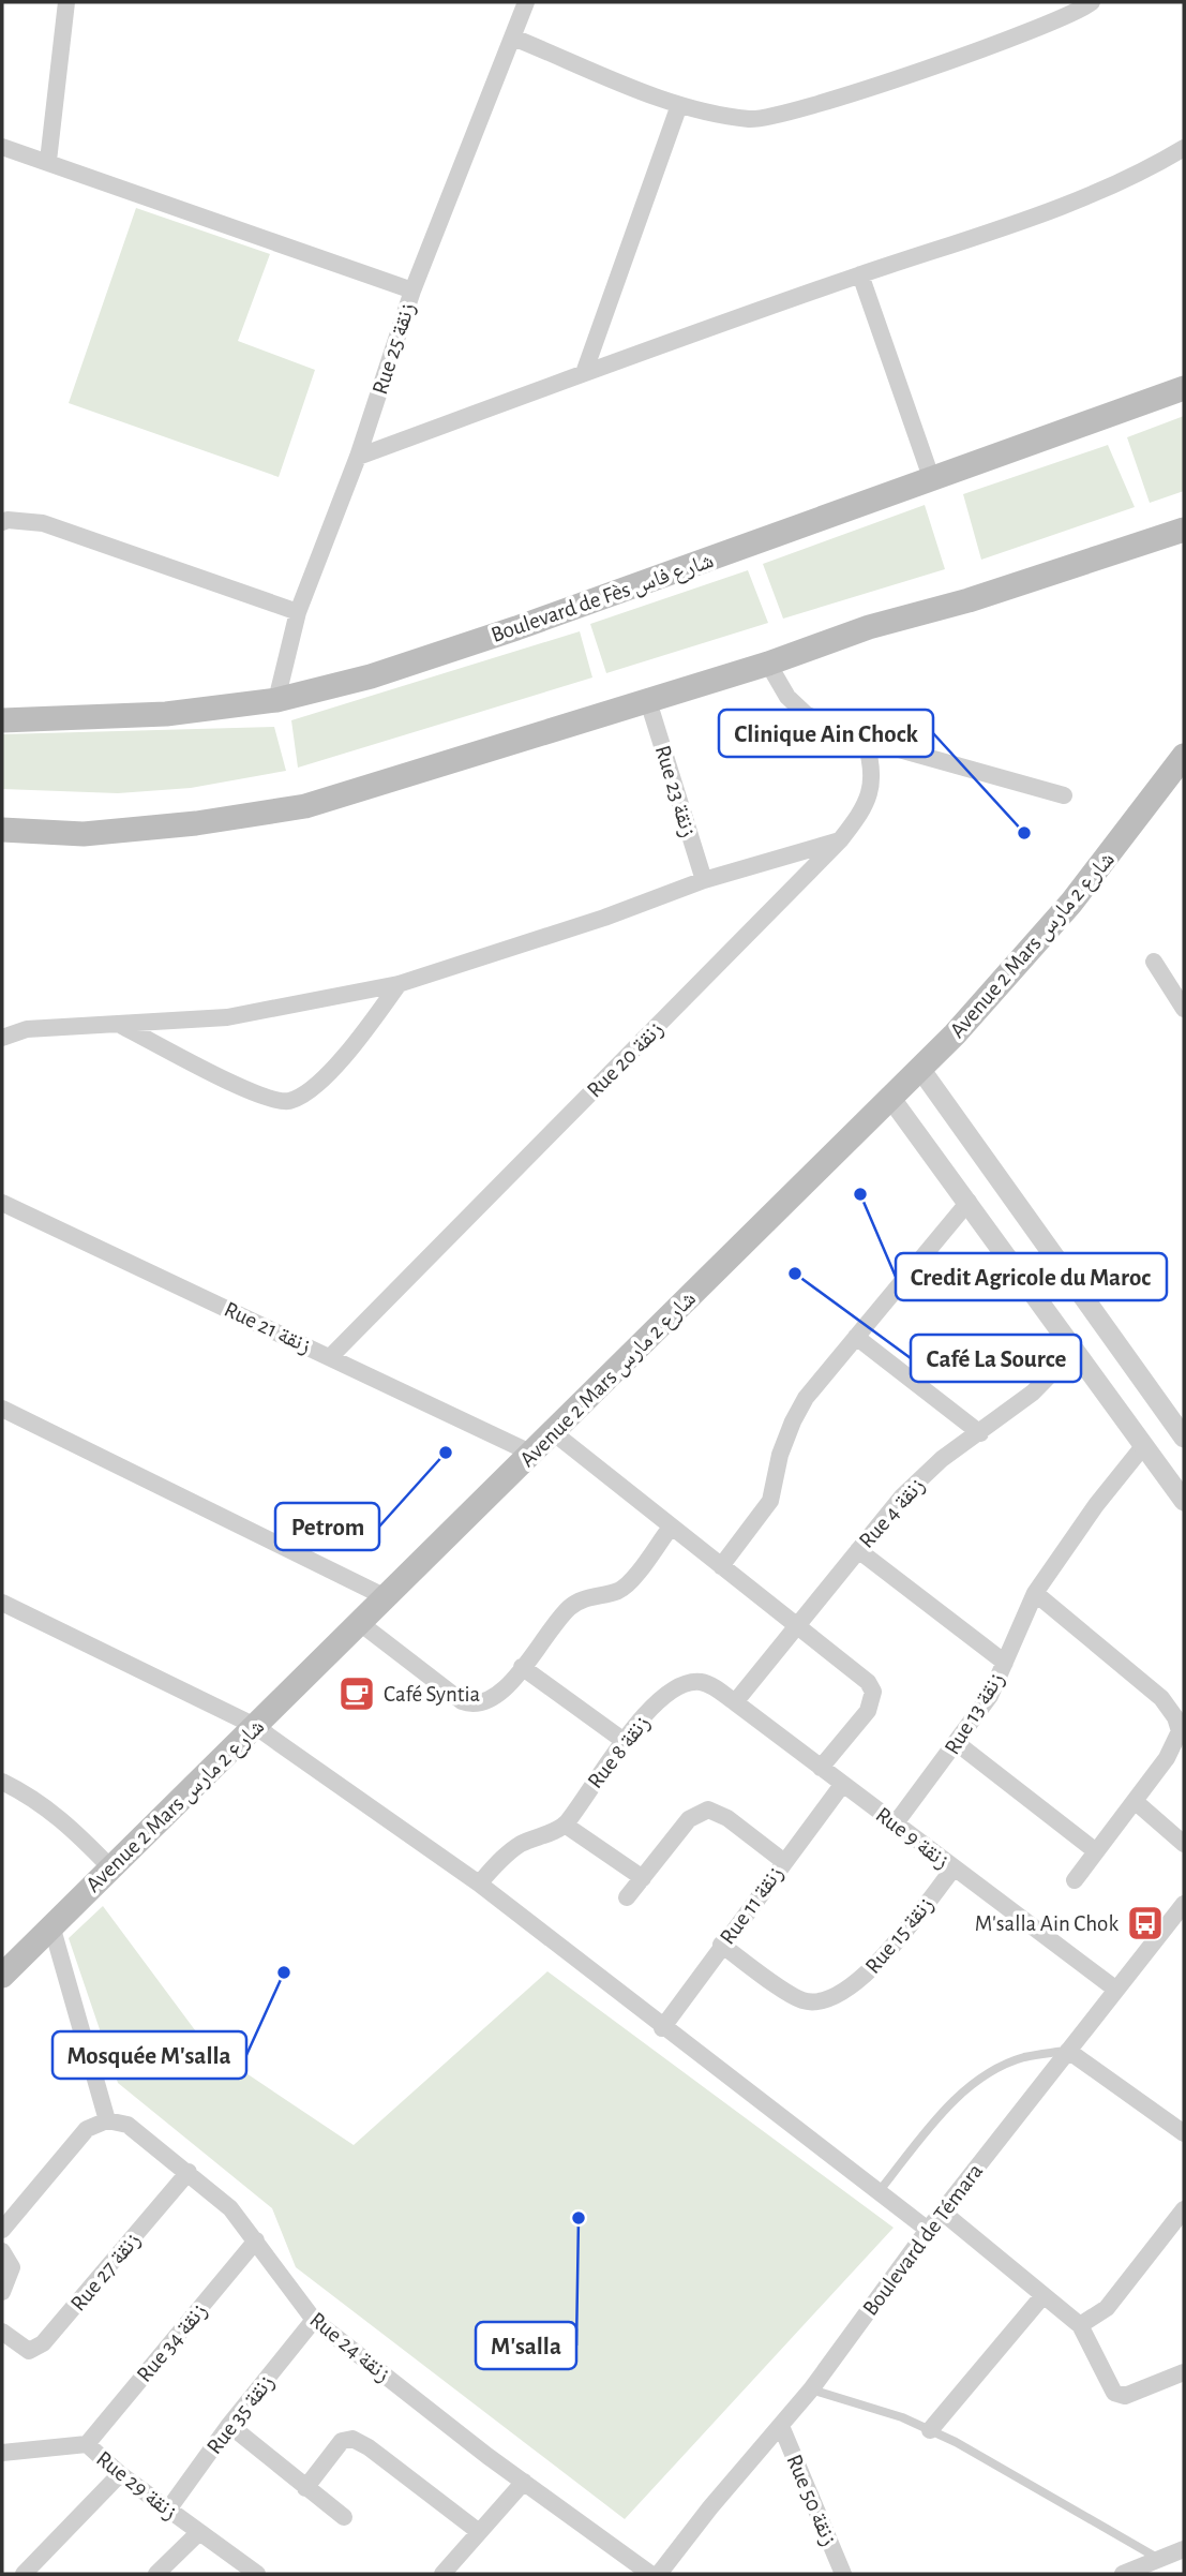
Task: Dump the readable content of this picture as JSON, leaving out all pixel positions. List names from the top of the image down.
{
  "streets": {
    "main road": ["Boulevard de Fès شارع فاس", "Avenue 2 Mars شارع 2 مارس"],
    "street": [
      "Rue 25 زنقة",
      "Rue 23 زنقة",
      "Rue 20 زنقة",
      "Rue 21 زنقة",
      "Rue 4 زنقة",
      "Rue 13 زنقة",
      "Rue 8 زنقة",
      "Rue 9 زنقة",
      "Rue 11 زنقة",
      "Rue 15 زنقة",
      "Boulevard de Témara",
      "Rue 27 زنقة",
      "Rue 34 زنقة",
      "Rue 24 زنقة",
      "Rue 35 زنقة",
      "Rue 29 زنقة",
      "Rue 50 زنقة"
    ]
  },
  "crossings": [
    ["Rue 25 زنقة", "Boulevard de Fès شارع فاس"],
    ["Avenue 2 Mars شارع 2 مارس", "Rue 21 زنقة"],
    ["Rue 20 زنقة", "Rue 21 زنقة"],
    ["Rue 4 زنقة", "Rue 9 زنقة"],
    ["Rue 13 زنقة", "Rue 9 زنقة"],
    ["Rue 8 زنقة", "Rue 9 زنقة"],
    ["Rue 9 زنقة", "Rue 11 زنقة"],
    ["Rue 9 زنقة", "Rue 15 زنقة"],
    ["Rue 9 زنقة", "Boulevard de Témara"],
    ["Rue 11 زنقة", "Rue 15 زنقة"],
    ["Boulevard de Témara", "Rue 50 زنقة"],
    ["Rue 27 زنقة", "Rue 24 زنقة"],
    ["Rue 34 زنقة", "Rue 24 زنقة"],
    ["Rue 34 زنقة", "Rue 29 زنقة"],
    ["Rue 24 زنقة", "Rue 35 زنقة"],
    ["Rue 35 زنقة", "Rue 29 زنقة"]
  ],
  "places": {
    "other": [
      "Clinique Ain Chock",
      "Credit Agricole du Maroc",
      "Café La Source",
      "Petrom",
      "Mosquée M'salla",
      "M'salla"
    ],
    "cafe": ["Café Syntia"],
    "bus stop": ["M'salla Ain Chok"]
  }
}
